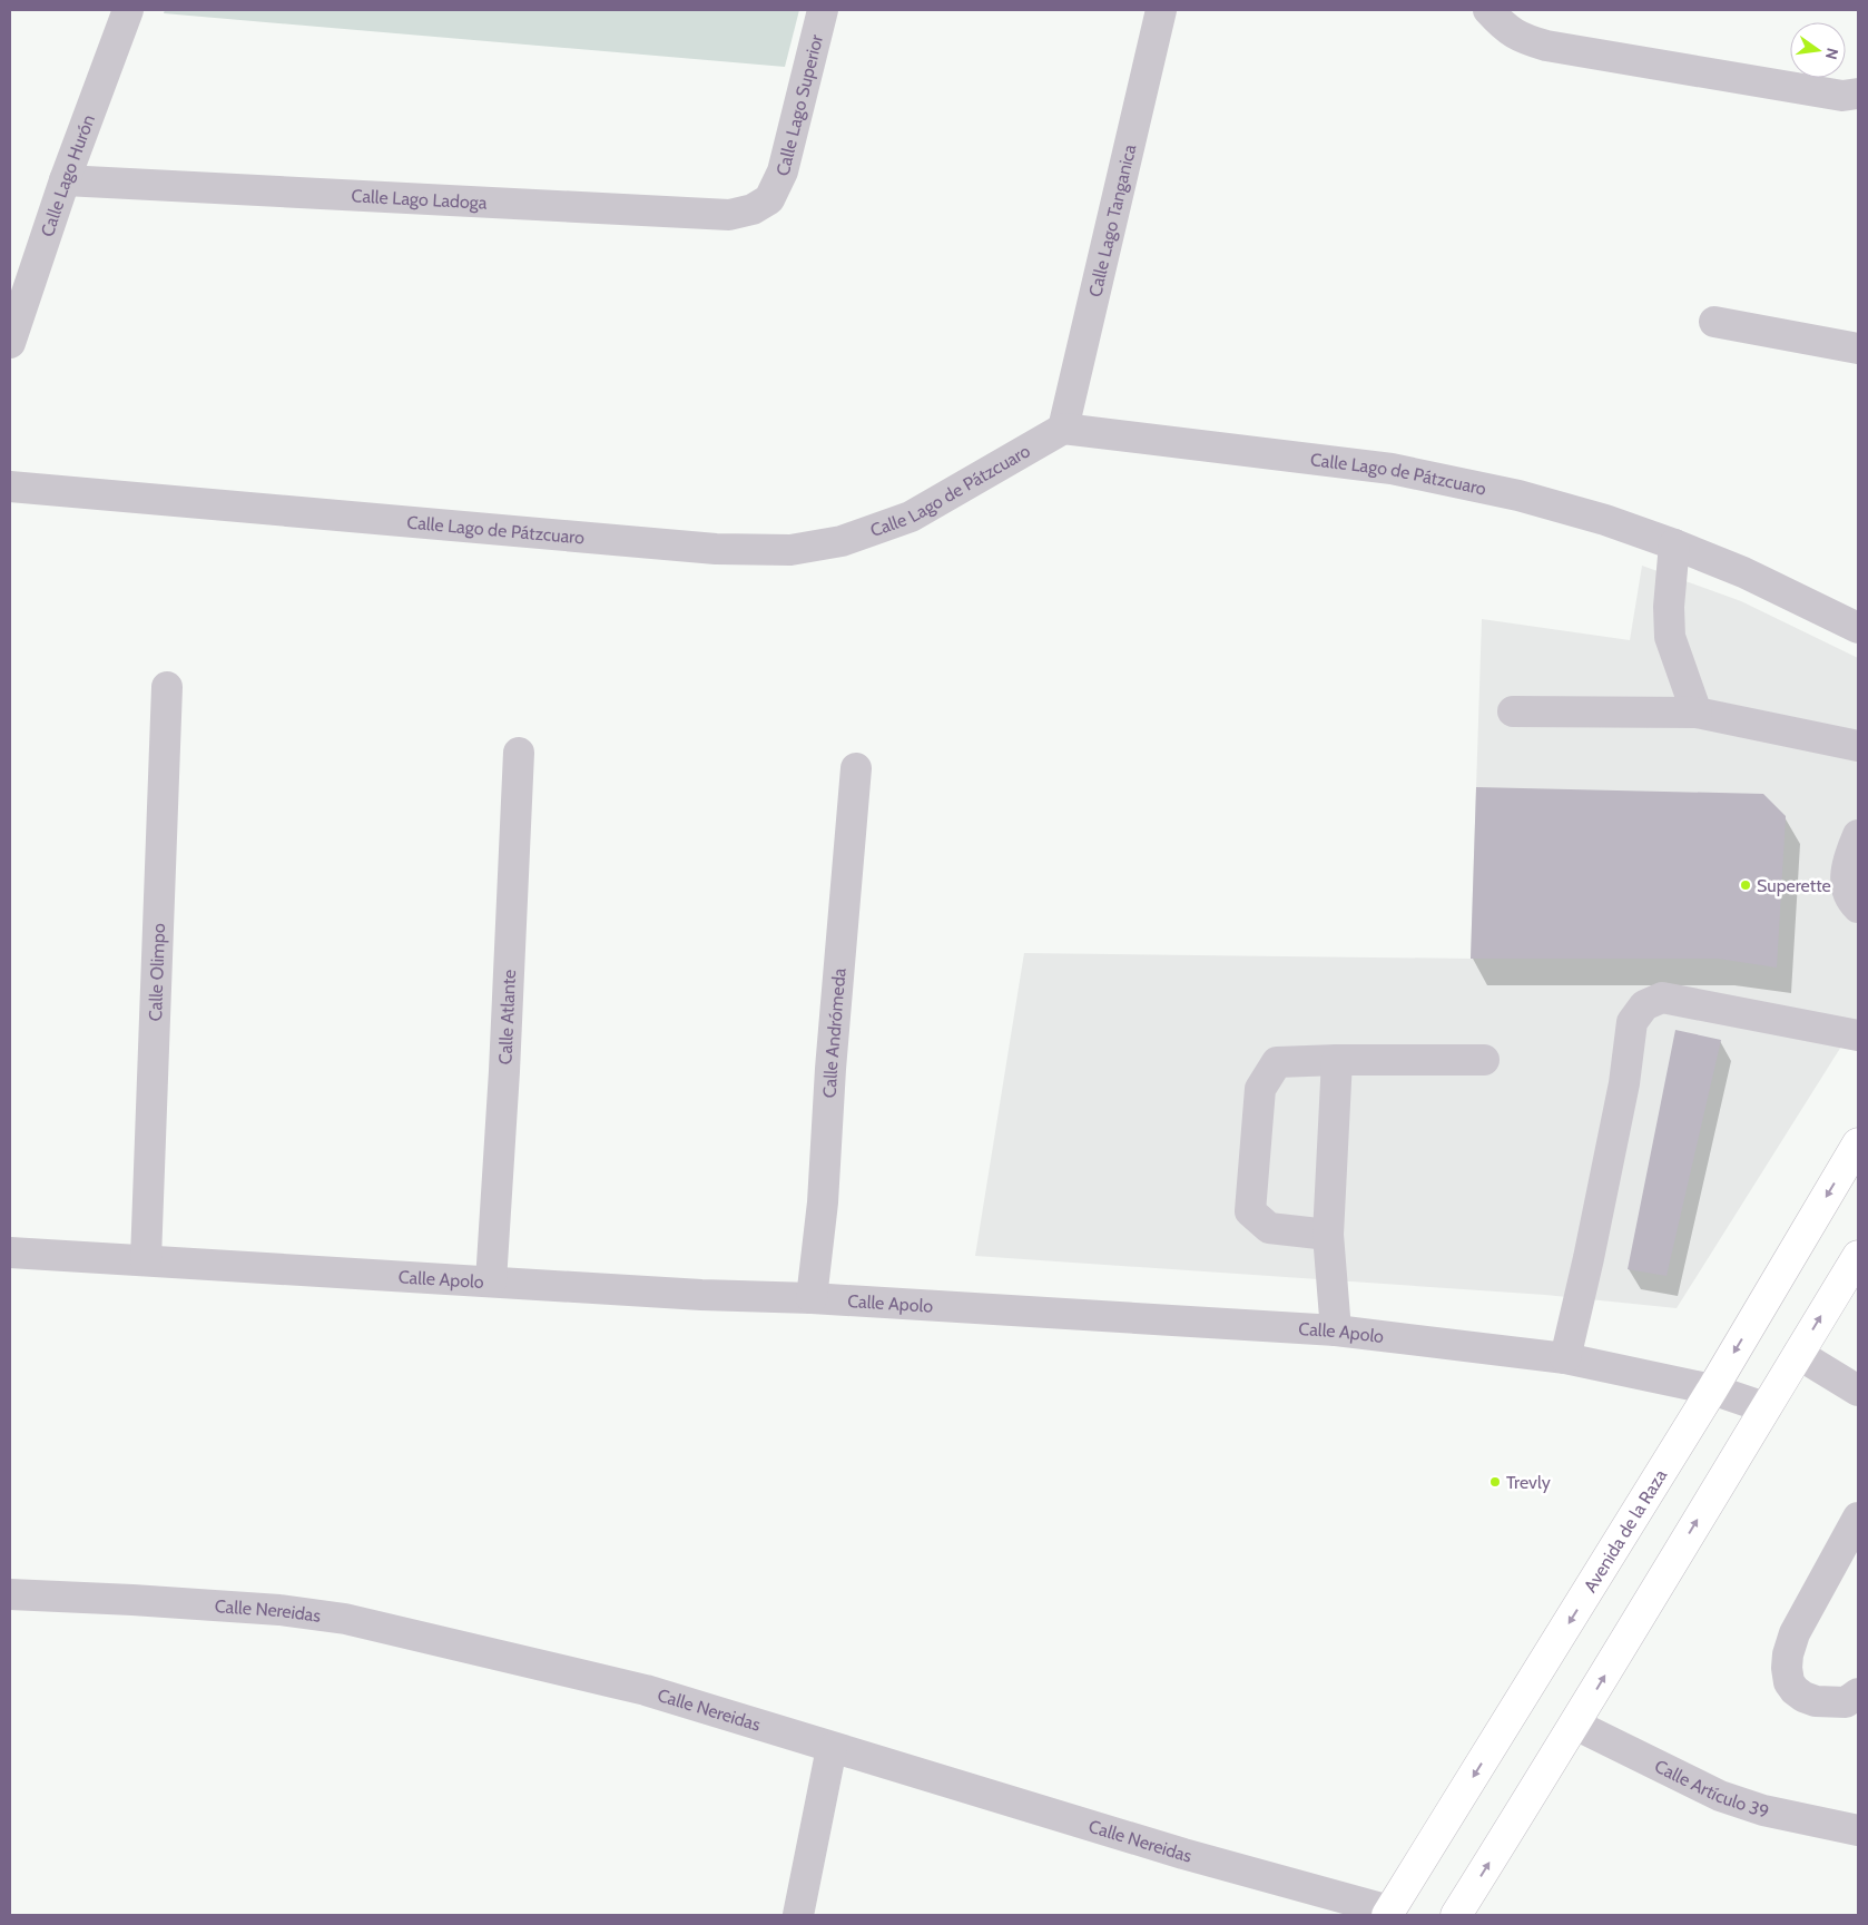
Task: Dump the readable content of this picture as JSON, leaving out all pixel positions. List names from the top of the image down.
{
  "streets": {
    "main road": ["Avenida de la Raza"],
    "street": [
      "Calle Lago Superior",
      "Calle Lago Hurón",
      "Calle Lago Ladoga",
      "Calle Lago Tanganica",
      "Calle Lago de Pátzcuaro",
      "Calle Olimpo",
      "Calle Atlante",
      "Calle Andrómeda",
      "Calle Apolo",
      "Calle Nereidas",
      "Calle Artículo 39"
    ]
  },
  "crossings": [
    ["Calle Lago Superior", "Calle Lago Ladoga"],
    ["Calle Lago Hurón", "Calle Lago Ladoga"],
    ["Calle Lago Tanganica", "Calle Lago de Pátzcuaro"],
    ["Calle Olimpo", "Calle Apolo"],
    ["Calle Atlante", "Calle Apolo"],
    ["Calle Andrómeda", "Calle Apolo"],
    ["Calle Apolo", "Avenida de la Raza"],
    ["Avenida de la Raza", "Calle Nereidas"]
  ],
  "places": ["Superette", "Trevly"],
  "north": "right"
}
